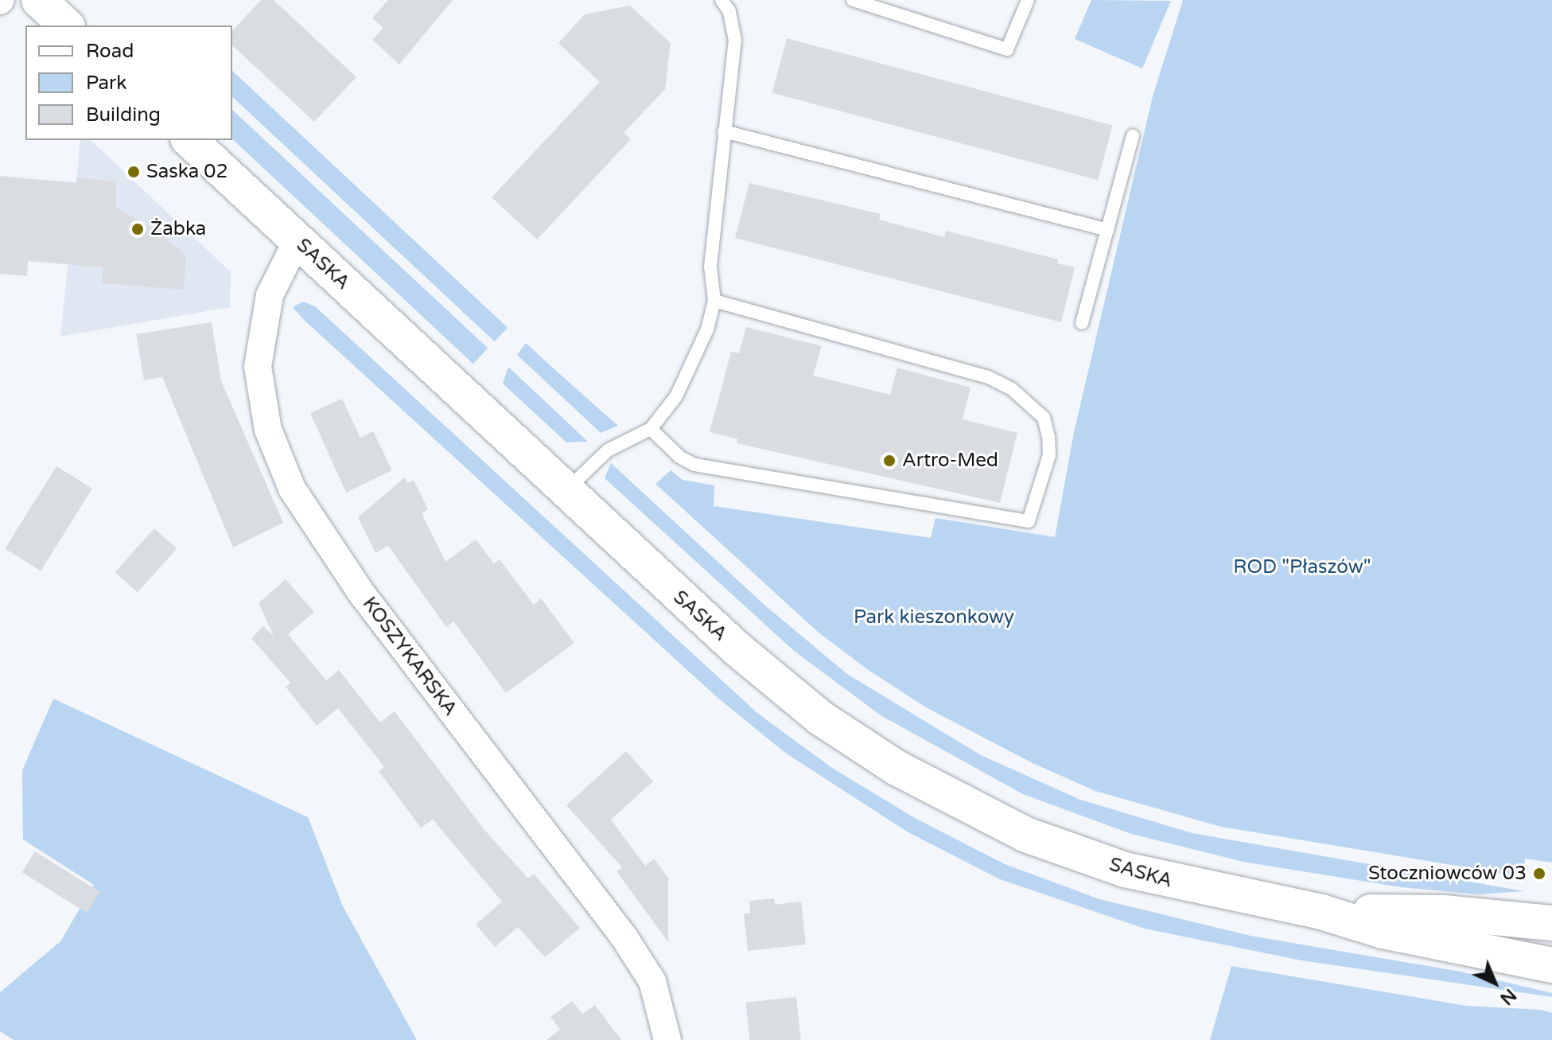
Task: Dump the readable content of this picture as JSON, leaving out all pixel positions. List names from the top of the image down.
{
  "streets": {
    "street": ["SASKA", "KOSZYKARSKA"]
  },
  "crossings": [
    ["SASKA", "KOSZYKARSKA"]
  ],
  "parks": ["ROD \"Płaszów\"", "Park kieszonkowy"],
  "places": [
    "Saska 02",
    "Żabka",
    "Artro-Med",
    "Stoczniowców 03"
  ],
  "legend": ["Road", "Park", "Building"],
  "north": "bottom right"
}
